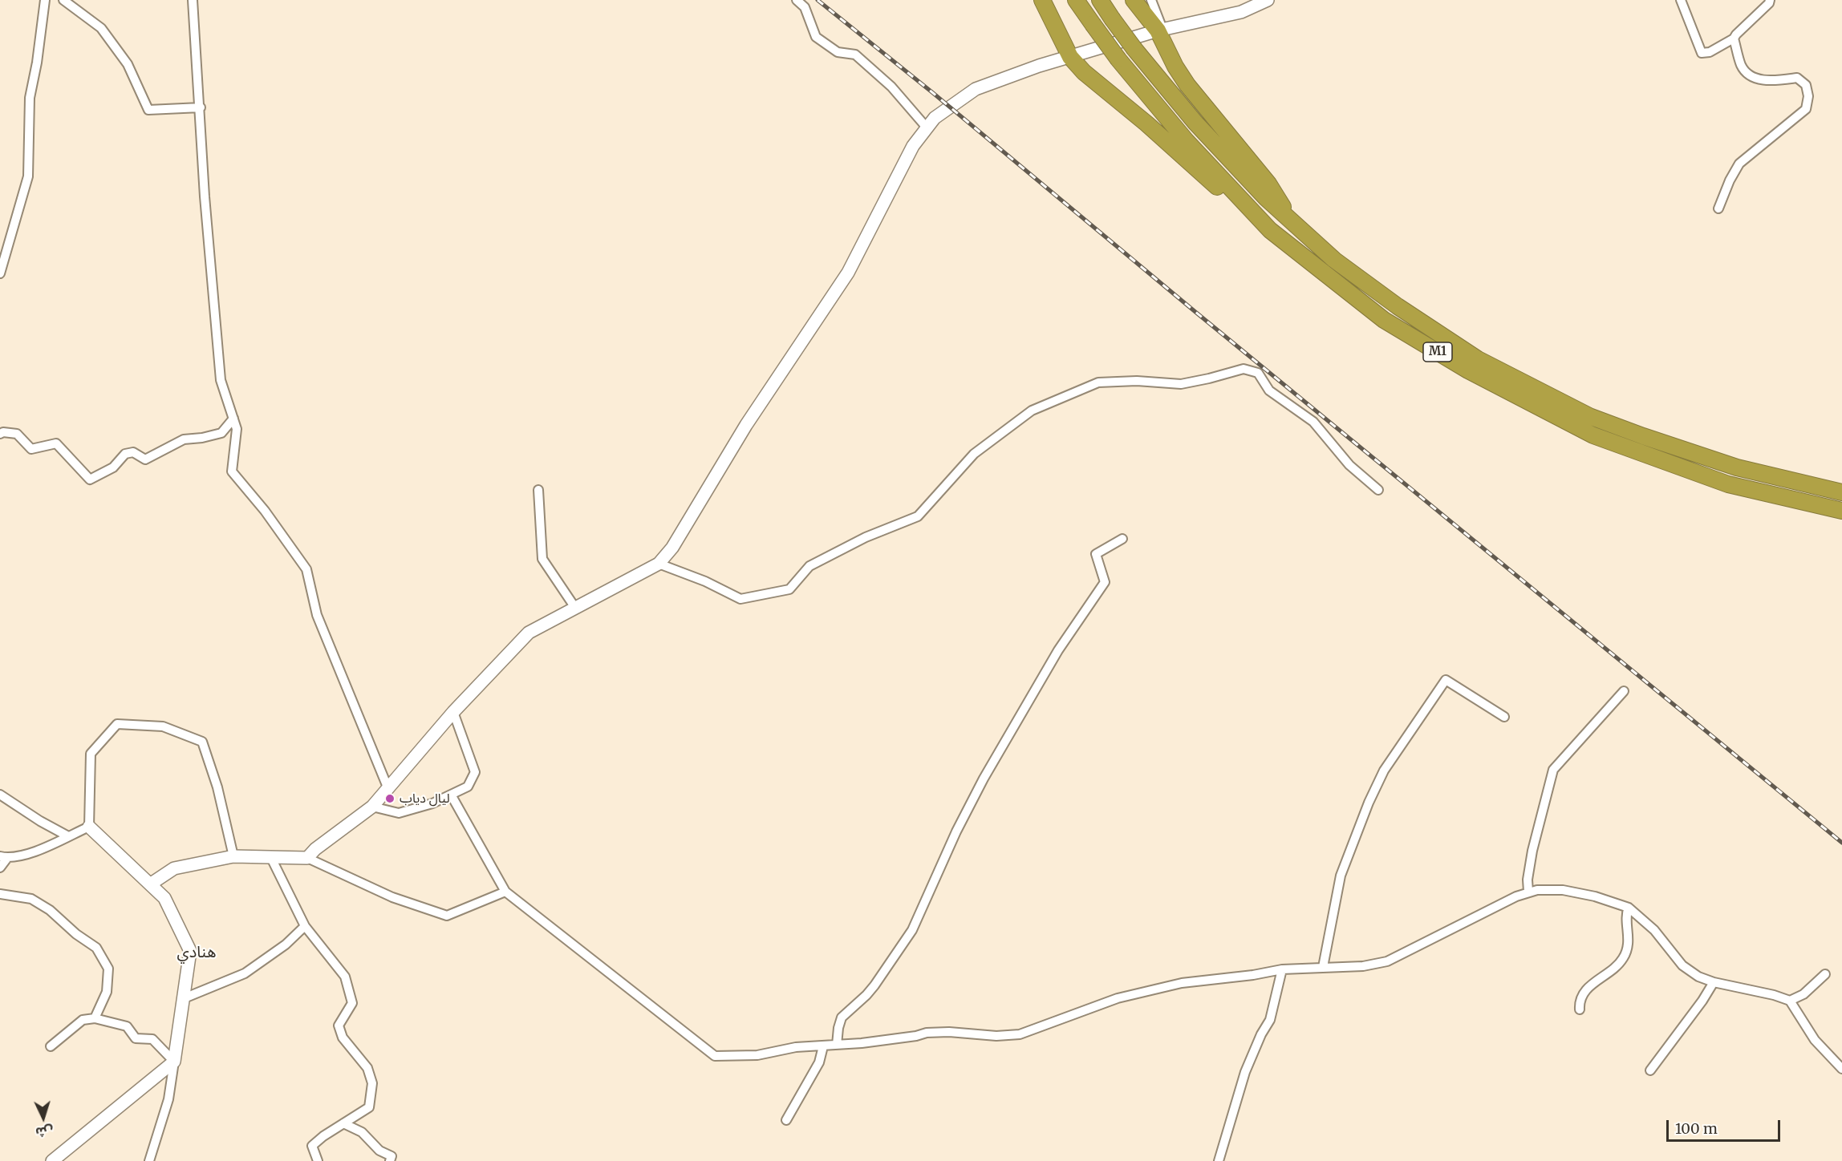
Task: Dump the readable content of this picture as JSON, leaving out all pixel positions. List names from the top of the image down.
{
  "streets": {
    "highway": ["M1"]
  },
  "districts": ["هنادي"],
  "places": ["ليال دياب"],
  "scale_bar": "100 m",
  "north": "bottom"
}
